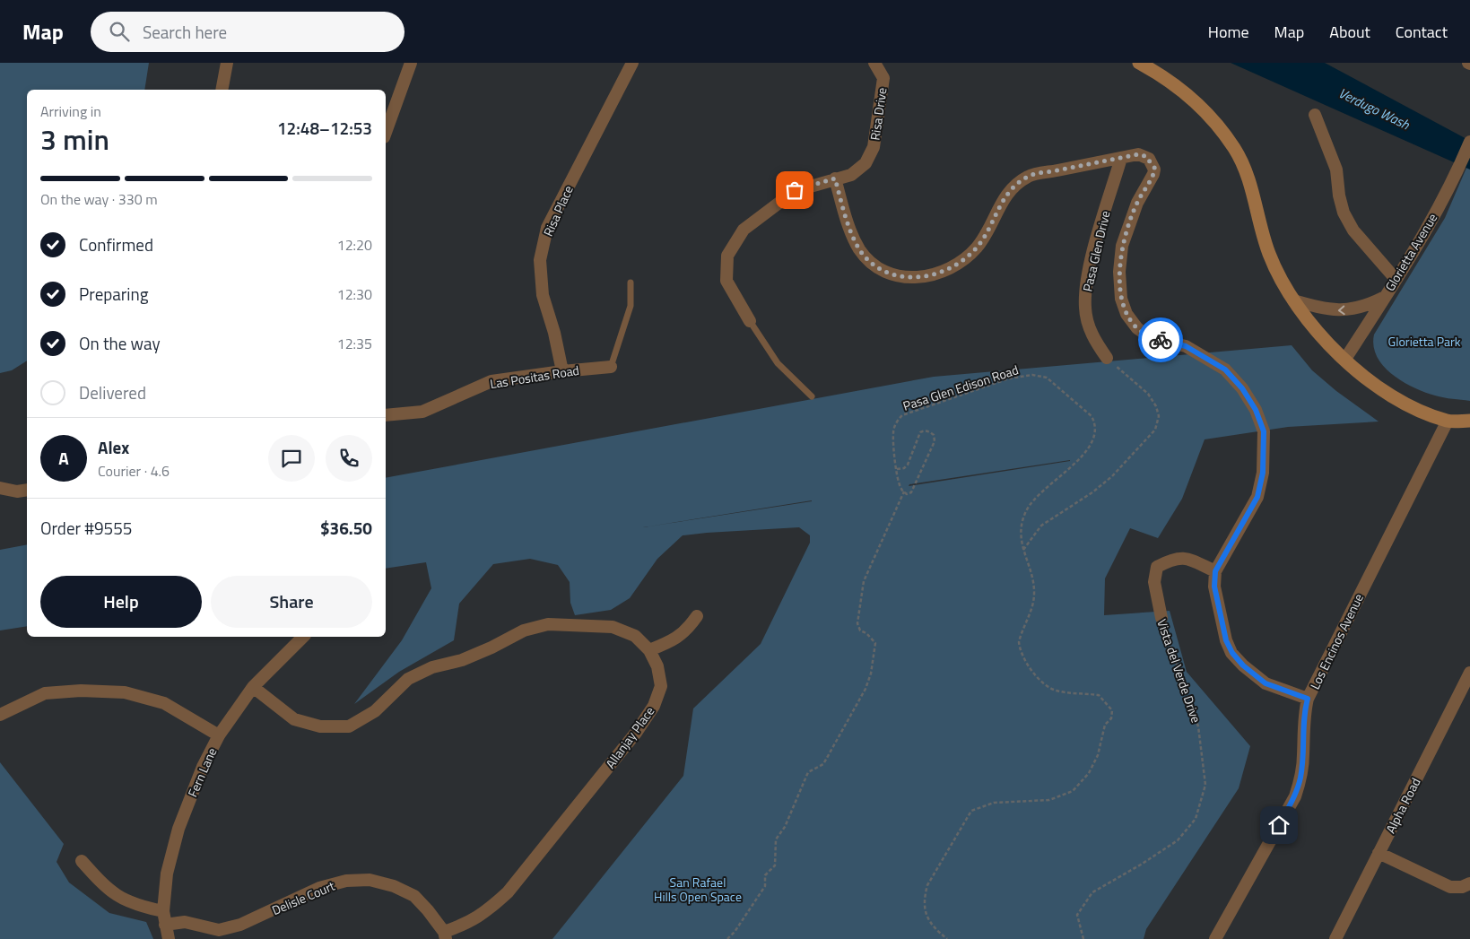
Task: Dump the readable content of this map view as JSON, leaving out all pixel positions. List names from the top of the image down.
{
  "streets": {
    "street": [
      "Risa Drive",
      "Risa Place",
      "Pasa Glen Drive",
      "Glorietta Avenue",
      "Las Positas Road",
      "Los Encinos Avenue",
      "Vista del Verde Drive",
      "Allanjay Place",
      "Fern Lane",
      "Alpha Road",
      "Delisle Court"
    ],
    "path": ["Pasa Glen Edison Road"]
  },
  "crossings": [
    ["Risa Place", "Las Positas Road"],
    ["Allanjay Place", "Fern Lane"],
    ["Allanjay Place", "Delisle Court"],
    ["Fern Lane", "Delisle Court"]
  ],
  "water": ["Verdugo Wash"],
  "parks": ["Glorietta Park", "San Rafael Hills Open Space"],
  "page": {
    "header": "Map",
    "search": "Search here",
    "nav": [
      "Home",
      "Map",
      "About",
      "Contact"
    ],
    "heading": ["3 min", "Arriving in", "12:48–12:53"],
    "panel": [
      "Alex",
      "Courier · 4.6",
      "Order #9555",
      "$36.50"
    ],
    "bar": "On the way · 330 m",
    "list": [
      ["Confirmed", "12:20"],
      ["Preparing", "12:30"],
      ["On the way", "12:35"],
      "Delivered"
    ],
    "round": "A",
    "buttons": ["Help", "Share"]
  }
}
